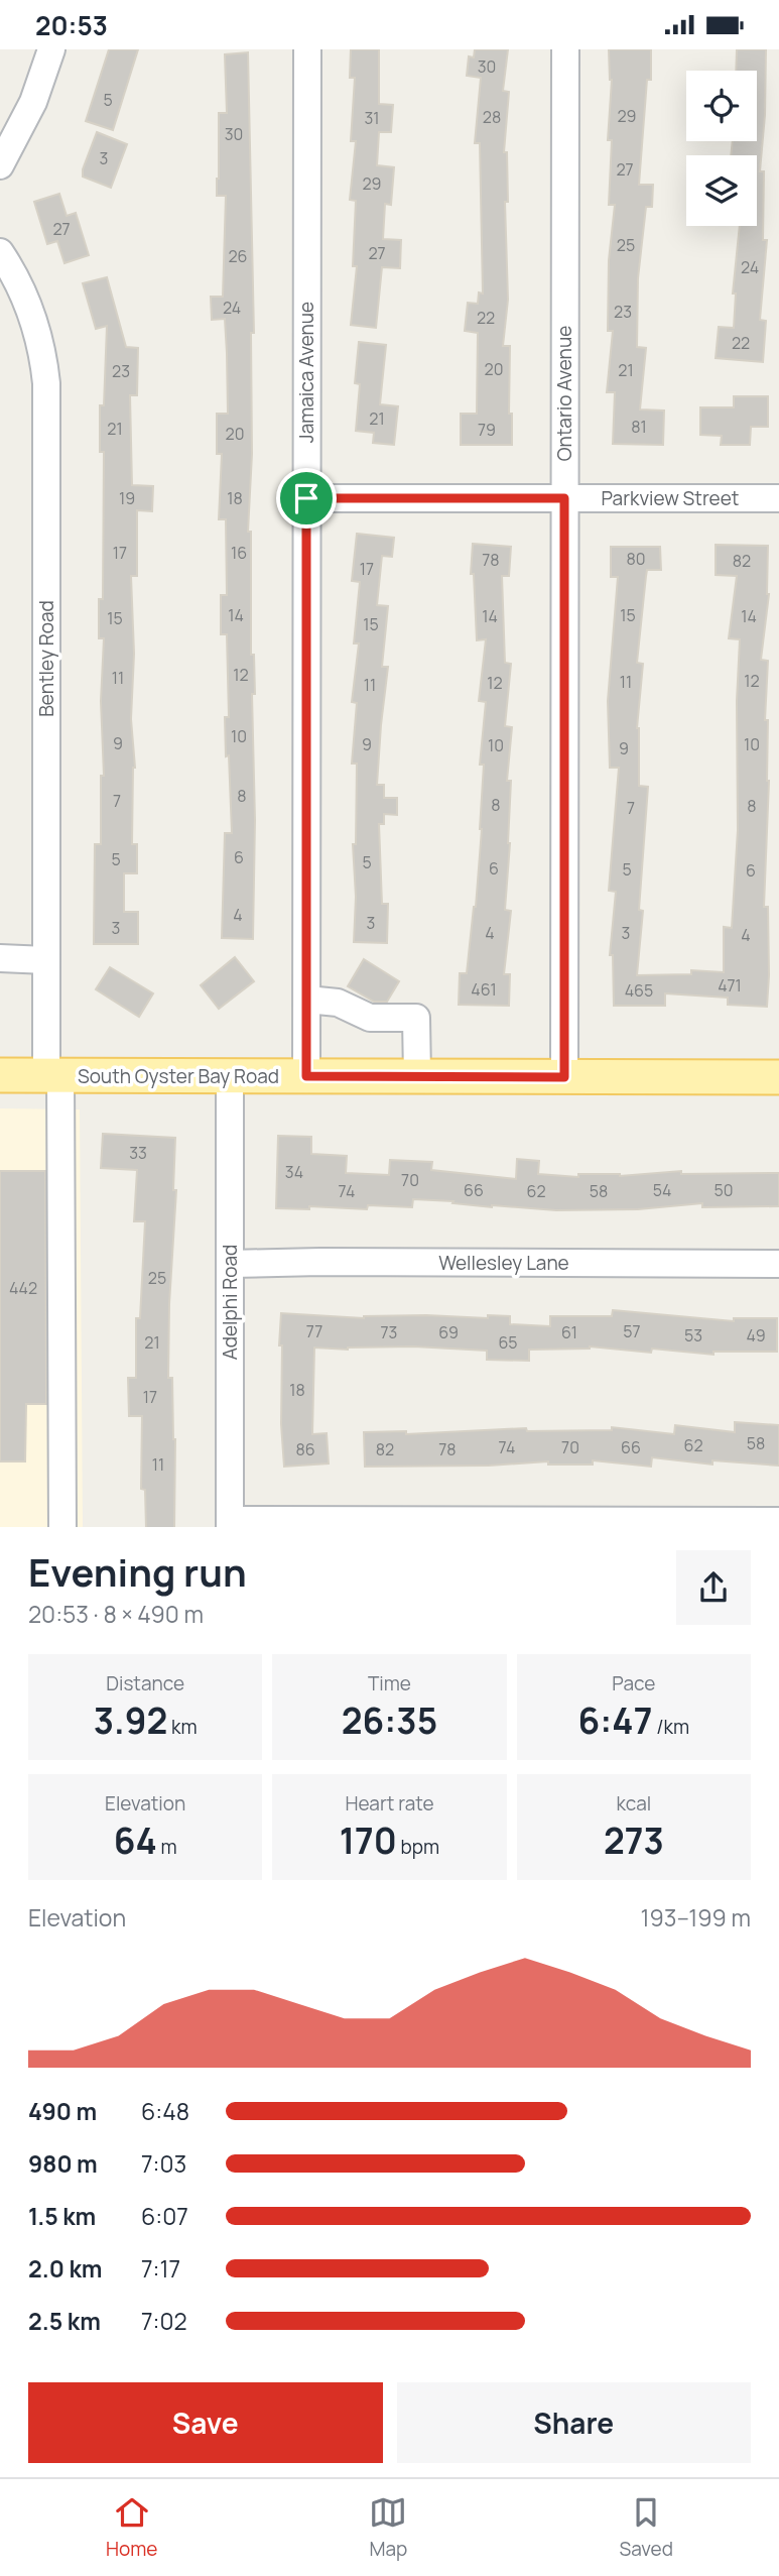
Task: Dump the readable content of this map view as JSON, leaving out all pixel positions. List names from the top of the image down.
{
  "streets": {
    "main road": ["South Oyster Bay Road"],
    "street": [
      "Jamaica Avenue",
      "Ontario Avenue",
      "Parkview Street",
      "Bentley Road",
      "Wellesley Lane",
      "Adelphi Road"
    ]
  },
  "crossings": [
    ["Jamaica Avenue", "Parkview Street"],
    ["Jamaica Avenue", "South Oyster Bay Road"],
    ["Ontario Avenue", "Parkview Street"],
    ["Ontario Avenue", "South Oyster Bay Road"],
    ["Bentley Road", "South Oyster Bay Road"],
    ["South Oyster Bay Road", "Adelphi Road"],
    ["Wellesley Lane", "Adelphi Road"]
  ],
  "house_numbers": [
    "30",
    "5",
    "29",
    "28",
    "31",
    "30",
    "3",
    "27",
    "29",
    "27",
    "25",
    "27",
    "26",
    "24",
    "24",
    "23",
    "22",
    "22",
    "20",
    "21",
    "23",
    "21",
    "81",
    "21",
    "79",
    "20",
    "19",
    "18",
    "17",
    "16",
    "80",
    "78",
    "82",
    "17",
    "14",
    "15",
    "14",
    "14",
    "15",
    "15",
    "12",
    "11",
    "12",
    "11",
    "12",
    "11",
    "10",
    "9",
    "9",
    "10",
    "10",
    "9",
    "8",
    "7",
    "8",
    "8",
    "7",
    "6",
    "5",
    "5",
    "6",
    "5",
    "6",
    "4",
    "3",
    "3",
    "4",
    "3",
    "4",
    "471",
    "461",
    "465",
    "33",
    "34",
    "70",
    "66",
    "54",
    "50",
    "74",
    "62",
    "58",
    "25",
    "442",
    "77",
    "57",
    "73",
    "69",
    "61",
    "53",
    "49",
    "21",
    "65",
    "18",
    "17",
    "58",
    "62",
    "74",
    "70",
    "66",
    "86",
    "82",
    "78",
    "11"
  ],
  "page": {
    "status": "20:53",
    "heading": ["Evening run", "20:53 · 8 × 490 m"],
    "stats": [
      ["Distance", "3.92 km"],
      ["Time", "26:35"],
      ["Pace", "6:47 /km"],
      ["Elevation", "64 m"],
      ["Heart rate", "170 bpm"],
      ["kcal", "273"]
    ],
    "chart": ["Elevation", "193–199 m"],
    "list": [
      {
        "name": "490 m",
        "note": "6:48"
      },
      {
        "name": "980 m",
        "note": "7:03"
      },
      {
        "name": "1.5 km",
        "note": "6:07"
      },
      {
        "name": "2.0 km",
        "note": "7:17"
      },
      {
        "name": "2.5 km",
        "note": "7:02"
      }
    ],
    "buttons": ["Save", "Share"],
    "tabs": ["Home", "Map", "Saved"]
  }
}
